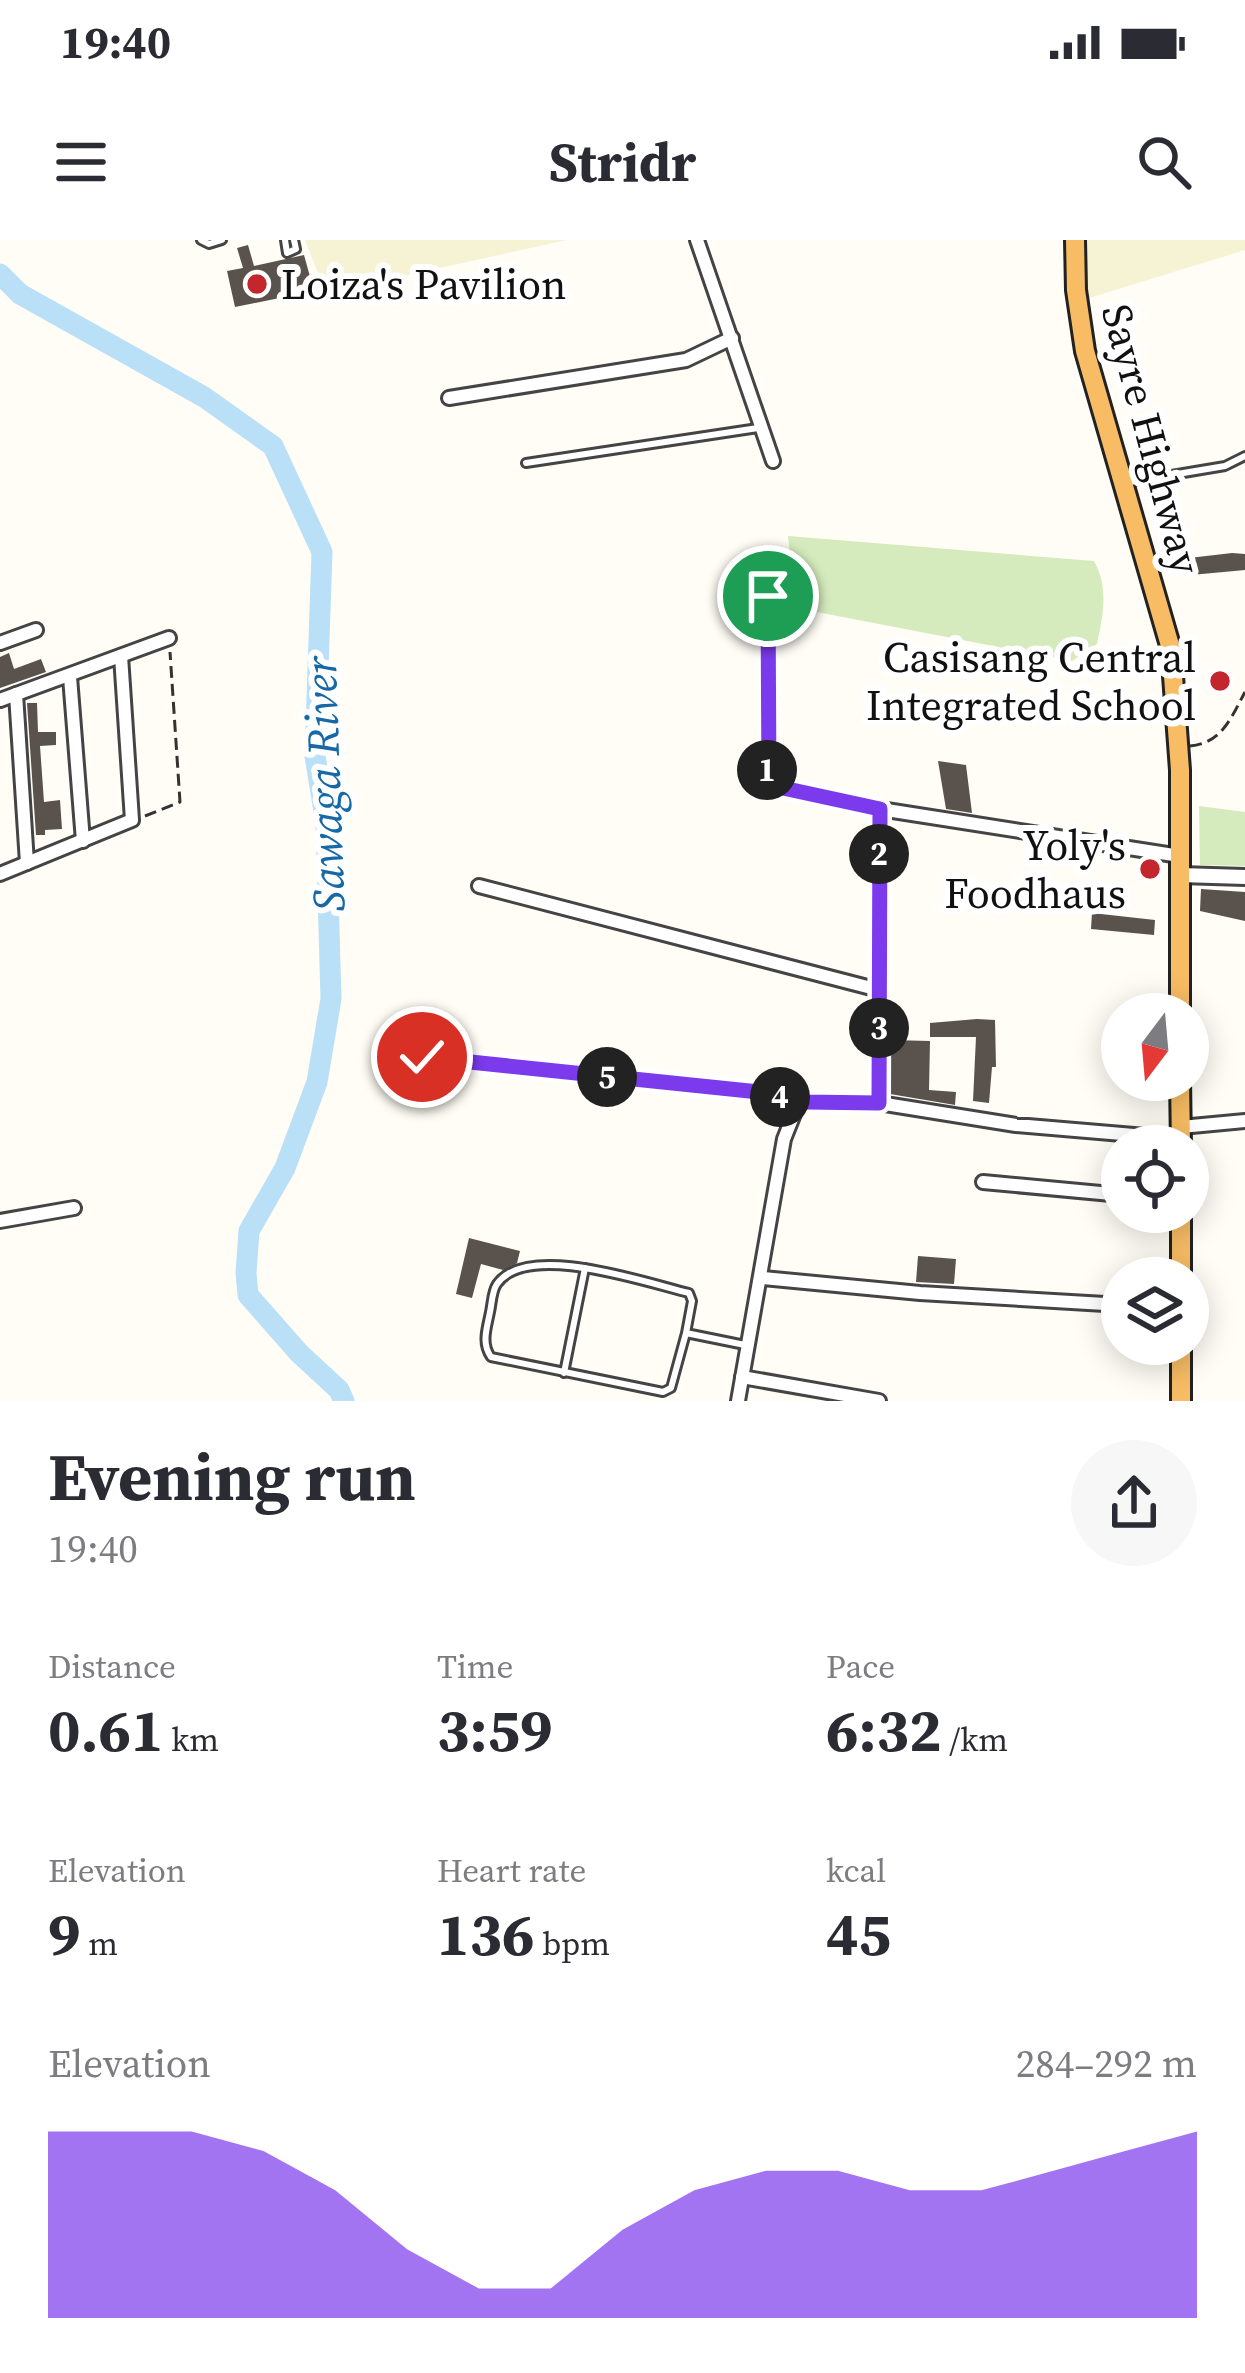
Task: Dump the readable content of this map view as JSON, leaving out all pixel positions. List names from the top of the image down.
{
  "streets": {
    "highway": ["Sayre Highway"]
  },
  "water": ["Sawaga River"],
  "places": ["Loiza's Pavilion", "Casisang Central Integrated School", "Yoly's Foodhaus"],
  "north": "bottom",
  "page": {
    "status": "19:40",
    "header": "Stridr",
    "pins": [
      "1",
      "2",
      "3",
      "5",
      "4"
    ],
    "heading": ["Evening run", "19:40"],
    "stats": [
      ["Distance", "0.61 km"],
      ["Time", "3:59"],
      ["Pace", "6:32 /km"],
      ["Elevation", "9 m"],
      ["Heart rate", "136 bpm"],
      ["kcal", "45"]
    ],
    "chart": ["Elevation", "284–292 m"]
  }
}
